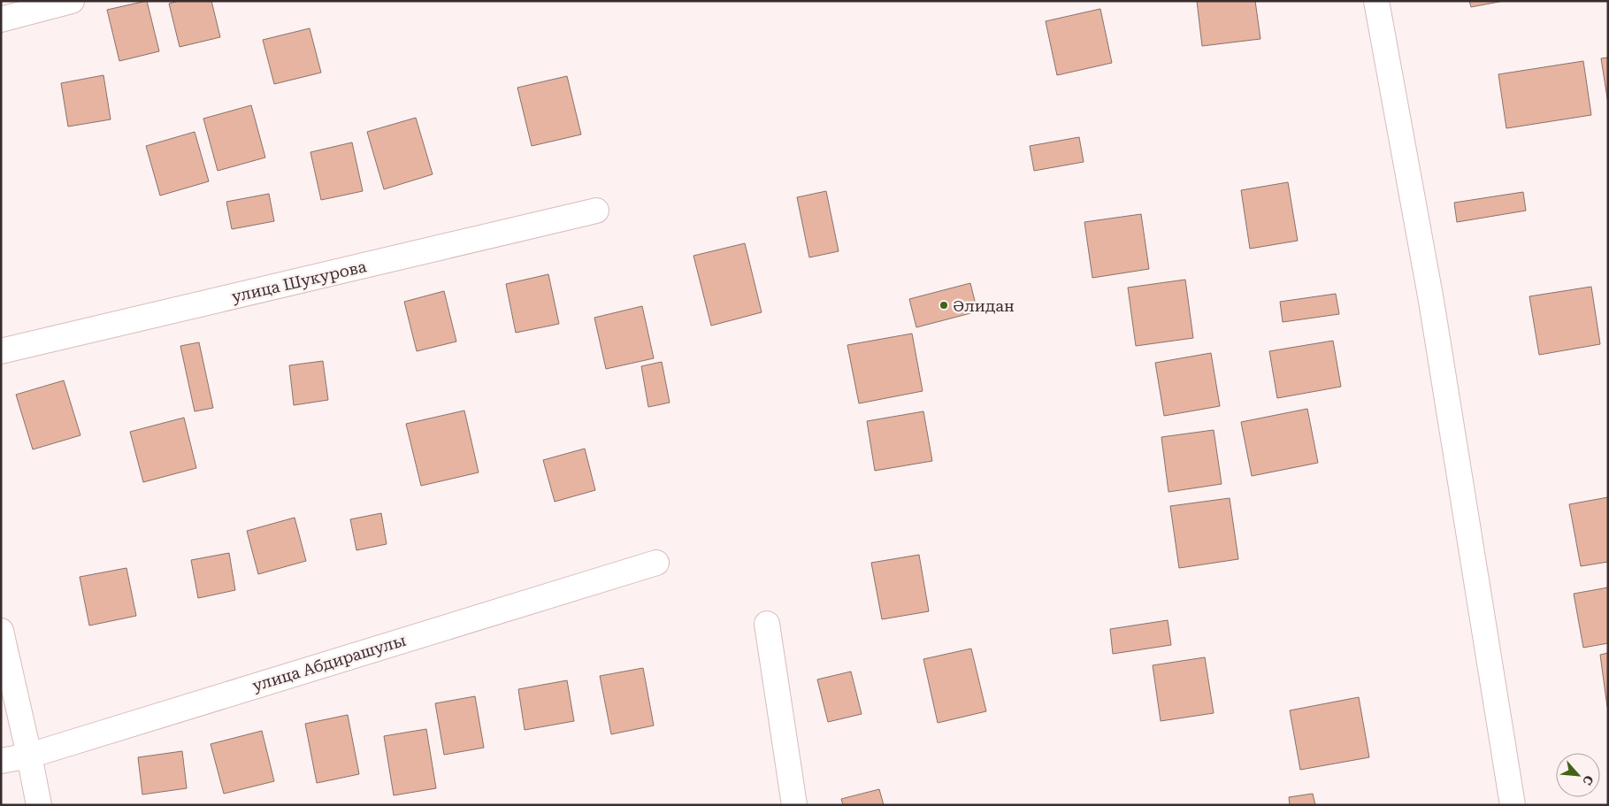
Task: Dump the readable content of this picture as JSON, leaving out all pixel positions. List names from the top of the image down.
{
  "streets": {
    "street": ["улица Шукурова", "улица Абдирашулы"]
  },
  "places": ["Әлидан"],
  "north": "bottom right"
}
